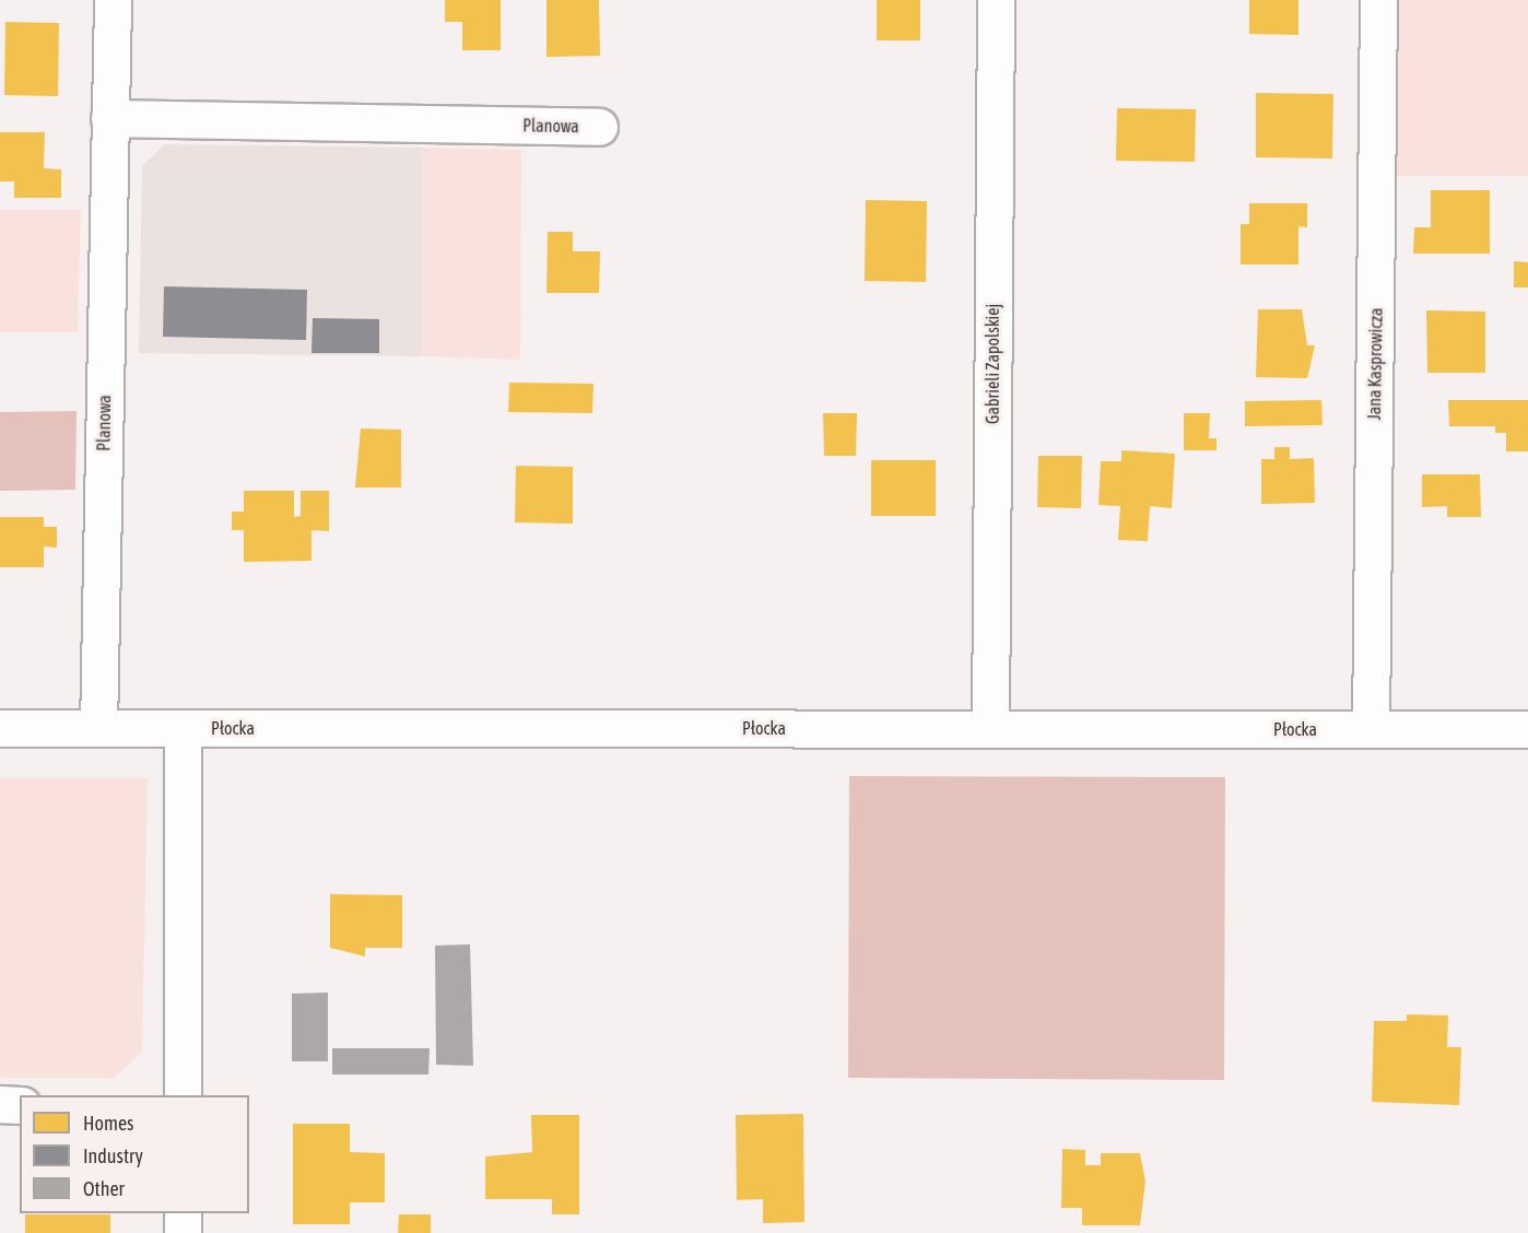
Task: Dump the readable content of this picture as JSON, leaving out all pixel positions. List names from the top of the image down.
{
  "streets": {
    "street": [
      "Planowa",
      "Gabrieli Zapolskiej",
      "Jana Kasprowicza",
      "Płocka"
    ]
  },
  "crossings": [
    ["Planowa", "Płocka"],
    ["Gabrieli Zapolskiej", "Płocka"],
    ["Jana Kasprowicza", "Płocka"]
  ],
  "legend": ["Homes", "Industry", "Other"]
}
